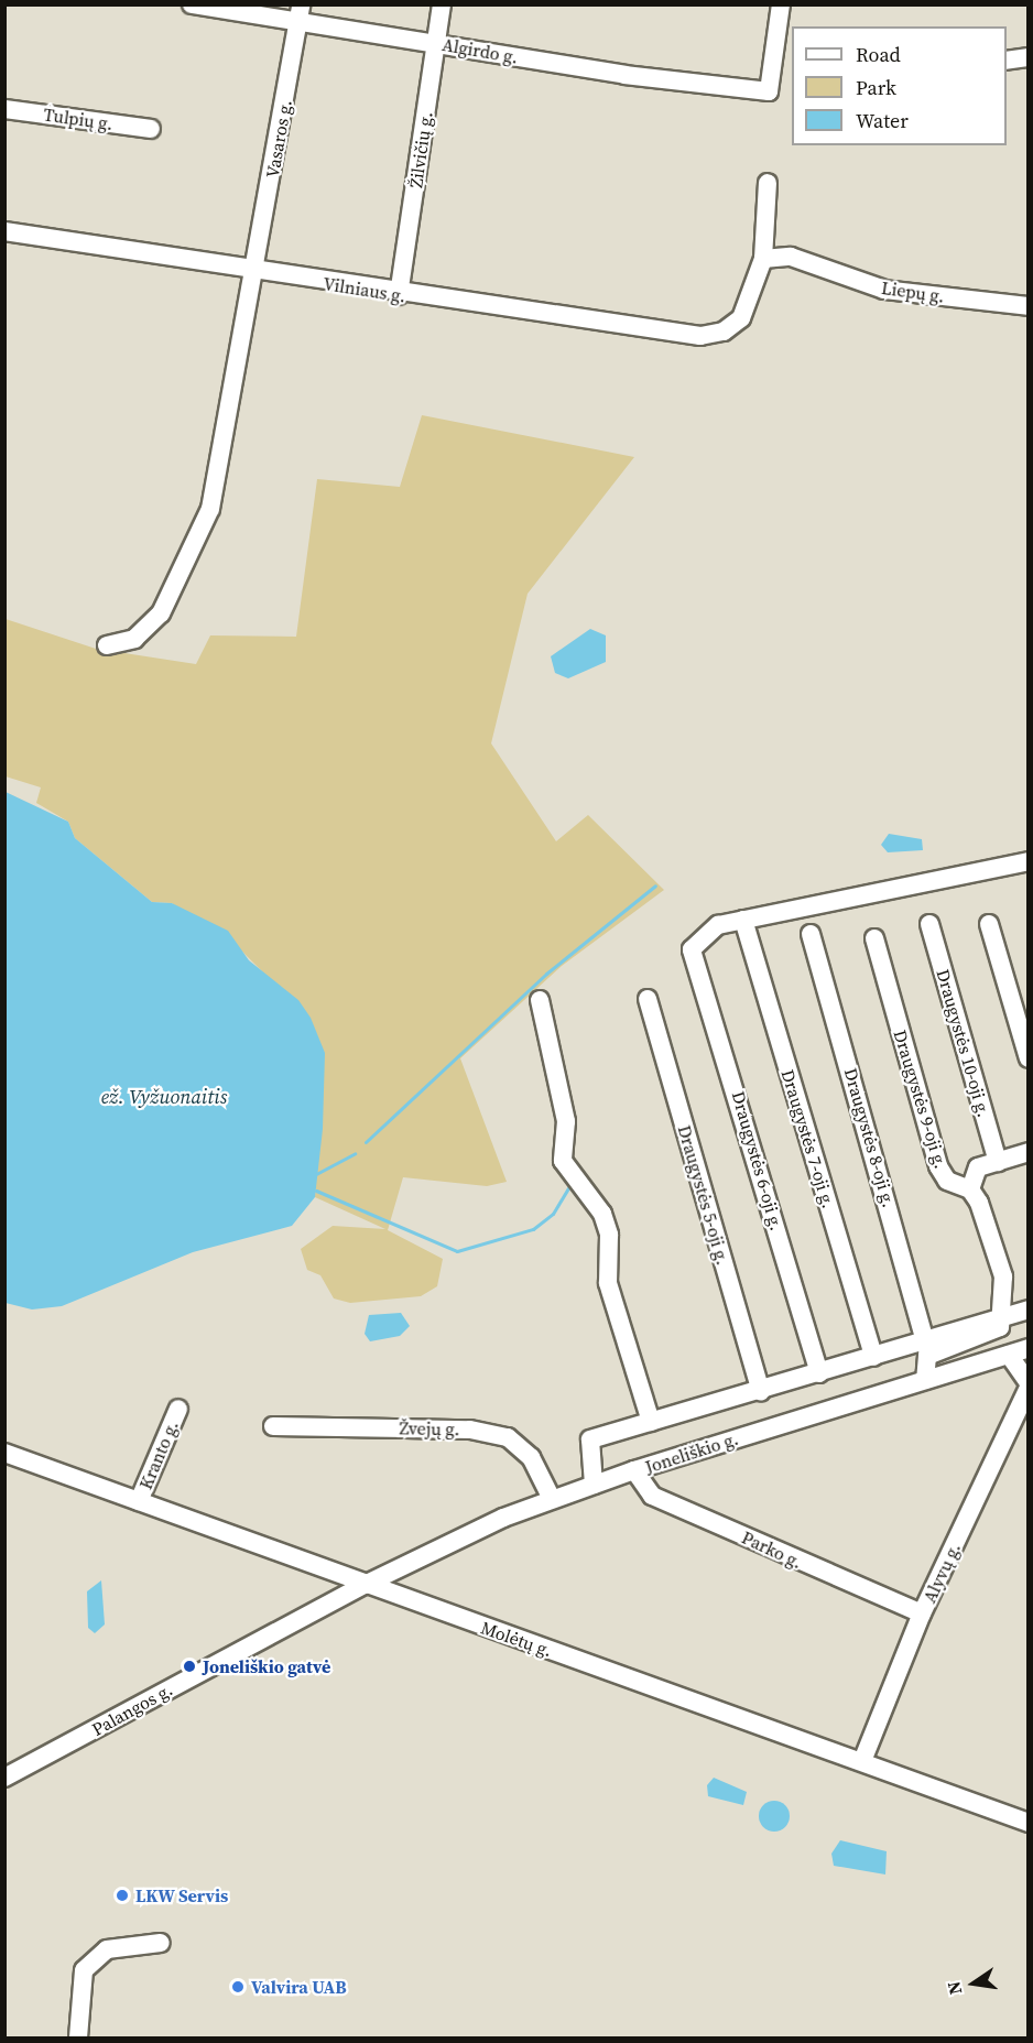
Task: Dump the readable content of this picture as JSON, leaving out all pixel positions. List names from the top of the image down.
{
  "streets": {
    "street": [
      "Algirdo g.",
      "Tulpių g.",
      "Vasaros g.",
      "Žilvičių g.",
      "Vilniaus g.",
      "Liepų g.",
      "Draugystės 10-oji g.",
      "Draugystės 9-oji g.",
      "Draugystės 8-oji g.",
      "Draugystės 7-oji g.",
      "Draugystės 6-oji g.",
      "Draugystės 5-oji g.",
      "Žvejų g.",
      "Joneliškio g.",
      "Kranto g.",
      "Parko g.",
      "Alyvų g.",
      "Molėtų g.",
      "Palangos g."
    ]
  },
  "crossings": [
    ["Algirdo g.", "Vasaros g."],
    ["Algirdo g.", "Žilvičių g."],
    ["Vasaros g.", "Vilniaus g."],
    ["Žilvičių g.", "Vilniaus g."],
    ["Vilniaus g.", "Liepų g."],
    ["Draugystės 7-oji g.", "Draugystės 6-oji g."],
    ["Žvejų g.", "Joneliškio g."],
    ["Joneliškio g.", "Parko g."],
    ["Joneliškio g.", "Molėtų g."],
    ["Joneliškio g.", "Palangos g."],
    ["Kranto g.", "Molėtų g."],
    ["Parko g.", "Alyvų g."],
    ["Alyvų g.", "Molėtų g."],
    ["Molėtų g.", "Palangos g."]
  ],
  "water": ["ež. Vyžuonaitis"],
  "places": ["Joneliškio gatvė", "LKW Servis", "Valvira UAB"],
  "legend": ["Road", "Park", "Water"],
  "north": "left"
}
